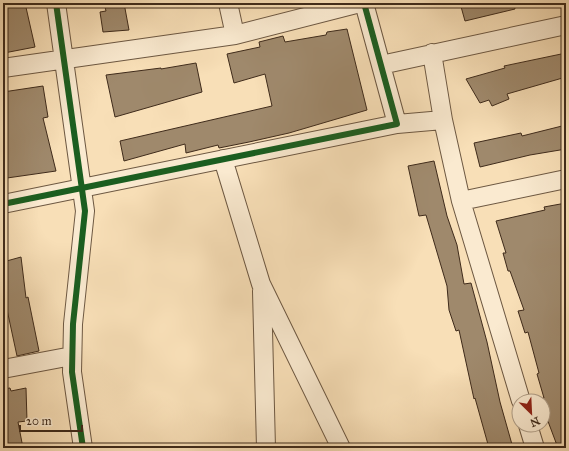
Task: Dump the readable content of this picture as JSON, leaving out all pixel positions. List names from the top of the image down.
{
  "scale_bar": "20 m",
  "north": "bottom right"
}
